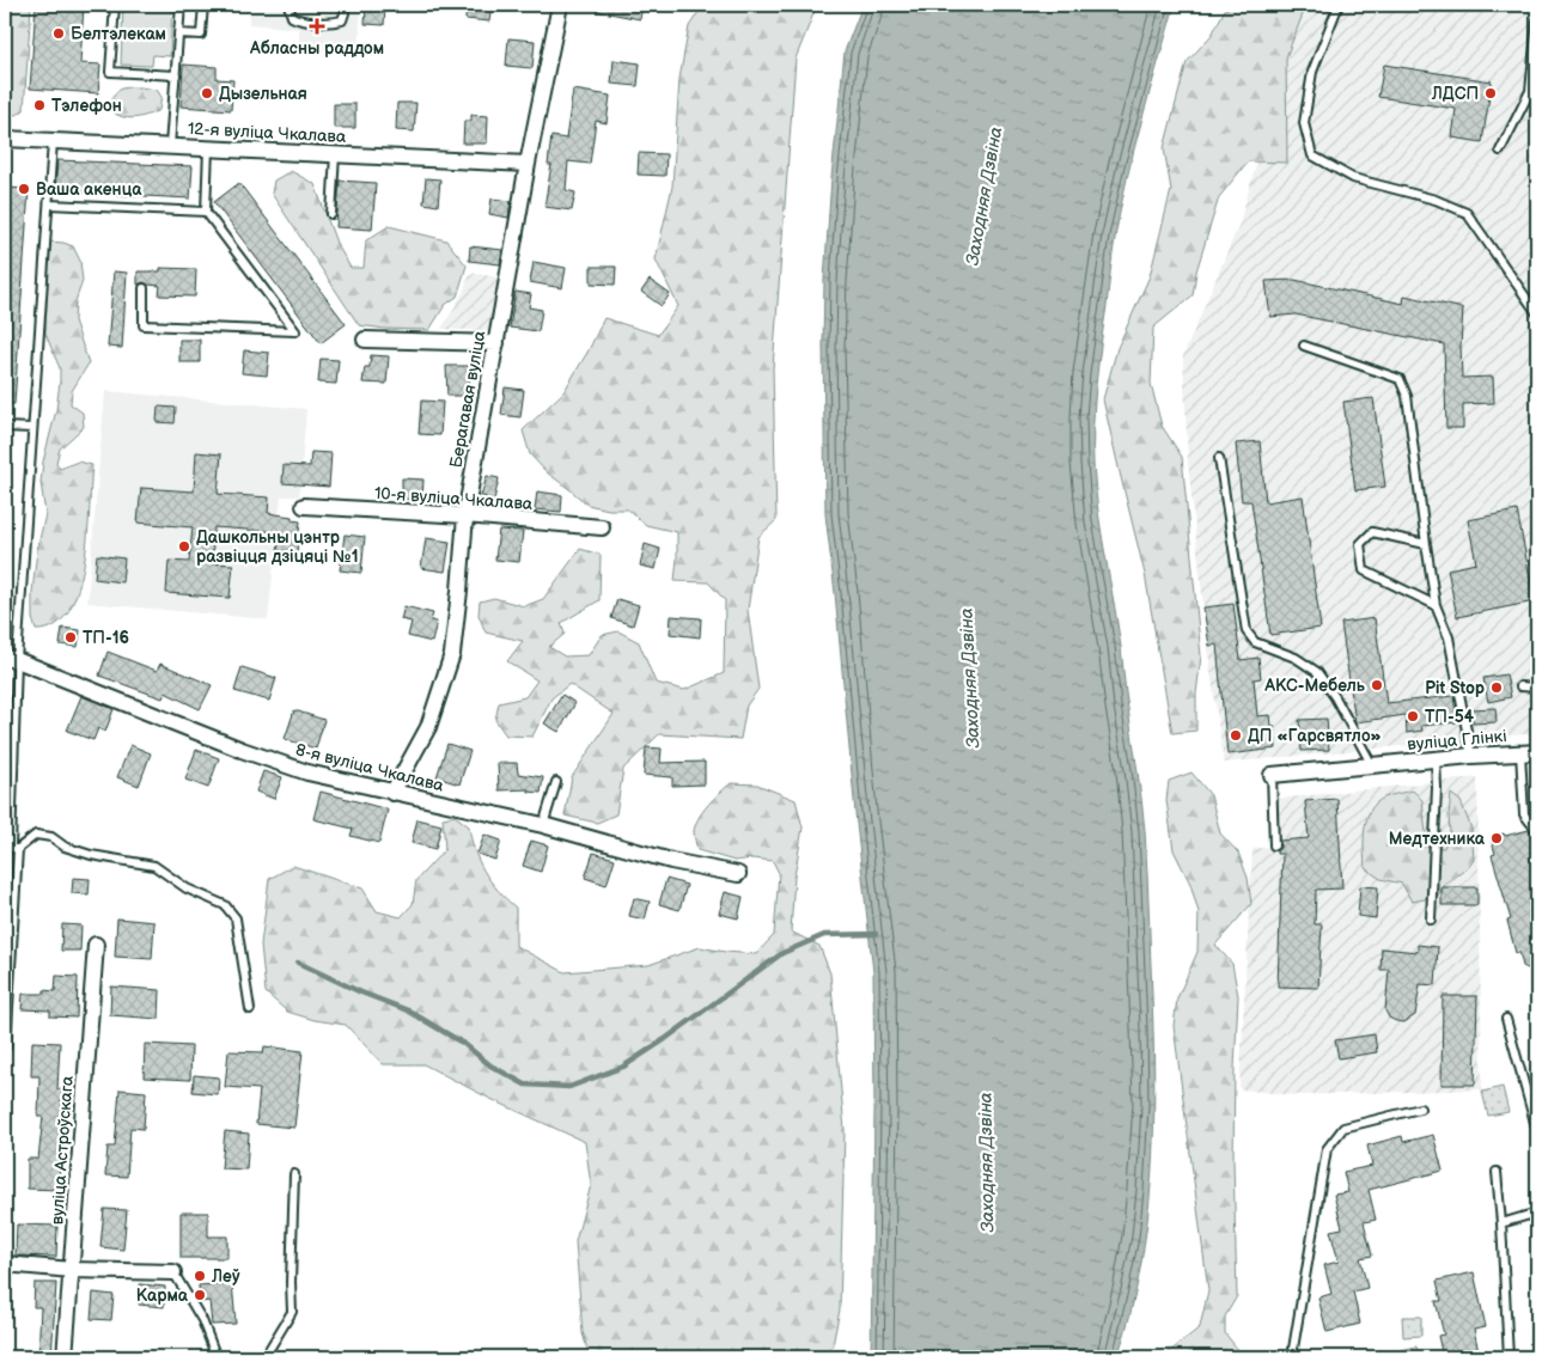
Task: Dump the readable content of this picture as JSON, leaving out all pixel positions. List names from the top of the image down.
{
  "streets": {
    "street": [
      "12-я вуліца Чкалава",
      "Берагавая вуліца",
      "10-я вуліца Чкалава",
      "вуліца Глінкі",
      "8-я вуліца Чкалава",
      "вуліца Астроўскага"
    ]
  },
  "crossings": [
    ["12-я вуліца Чкалава", "Берагавая вуліца"],
    ["Берагавая вуліца", "10-я вуліца Чкалава"],
    ["Берагавая вуліца", "8-я вуліца Чкалава"]
  ],
  "water": ["Заходняя Дзвіна"],
  "places": {
    "health": ["Абласны раддом"],
    "other": [
      "Белтэлекам",
      "Дызельная",
      "ЛДСП",
      "Тэлефон",
      "Ваша акенца",
      "Дашкольны цэнтр развіцця дзіцяці №1",
      "ТП-16",
      "АКС-Мебель",
      "Pit Stop",
      "ТП-54",
      "ДП «Гарсвятло»",
      "Медтехника",
      "Леў",
      "Карма"
    ]
  }
}
